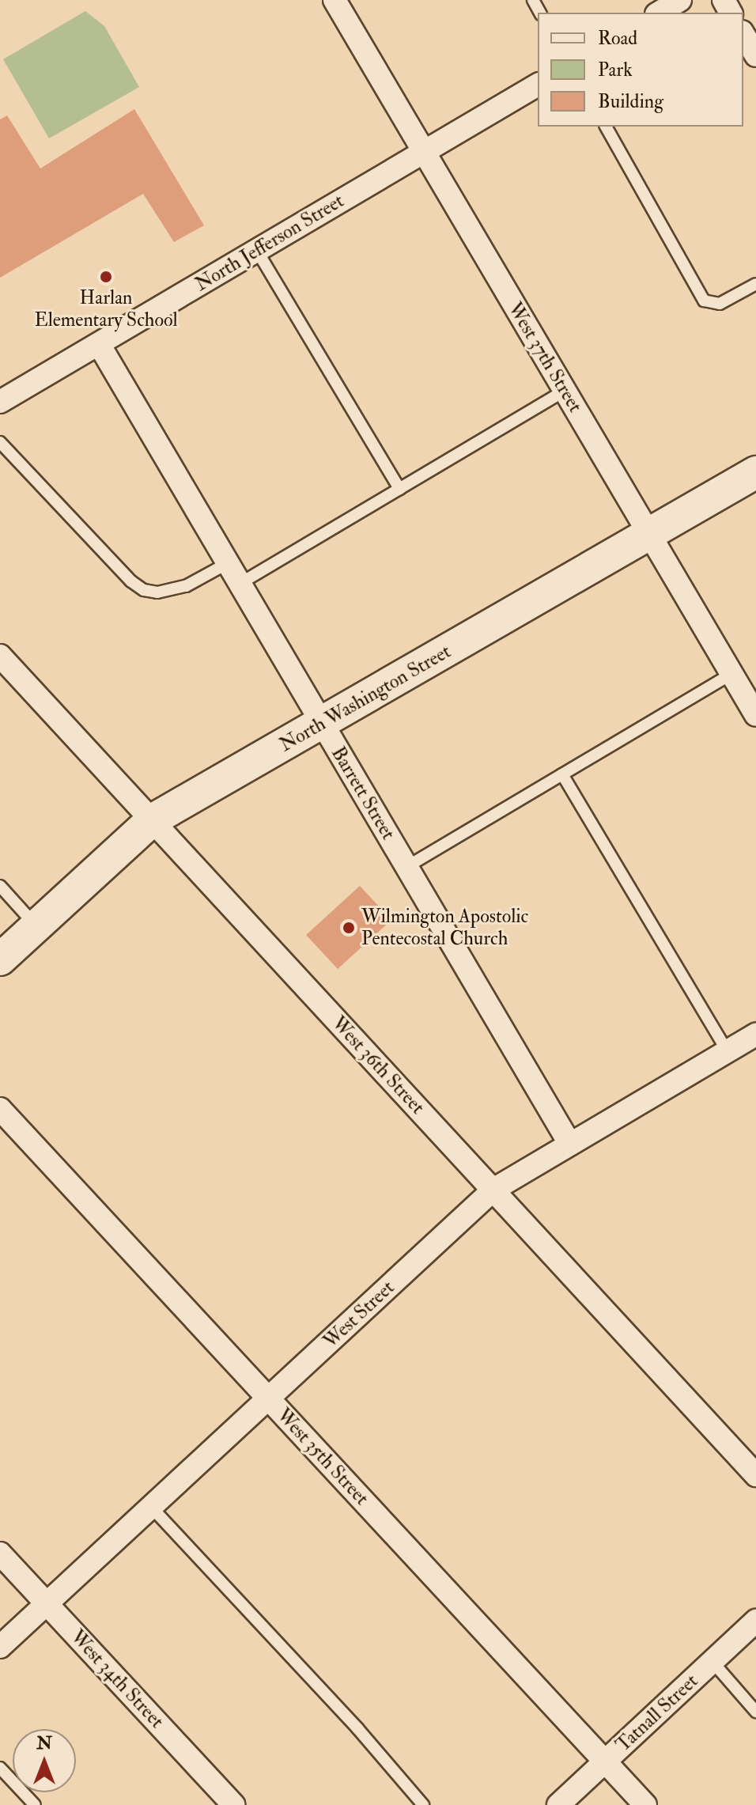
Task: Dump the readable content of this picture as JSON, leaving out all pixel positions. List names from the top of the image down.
{
  "streets": {
    "main road": ["North Washington Street"],
    "street": [
      "North Jefferson Street",
      "West 37th Street",
      "Barrett Street",
      "West 36th Street",
      "West Street",
      "West 35th Street",
      "West 34th Street",
      "Tatnall Street"
    ]
  },
  "crossings": [
    ["North Jefferson Street", "West 37th Street"],
    ["North Jefferson Street", "Barrett Street"],
    ["West 37th Street", "North Washington Street"],
    ["North Washington Street", "Barrett Street"],
    ["North Washington Street", "West 36th Street"],
    ["Barrett Street", "West Street"],
    ["West 36th Street", "West Street"],
    ["West Street", "West 35th Street"],
    ["West Street", "West 34th Street"],
    ["West 35th Street", "Tatnall Street"]
  ],
  "places": ["Harlan Elementary School", "Wilmington Apostolic Pentecostal Church"],
  "legend": ["Road", "Park", "Building"],
  "north": "top"
}
